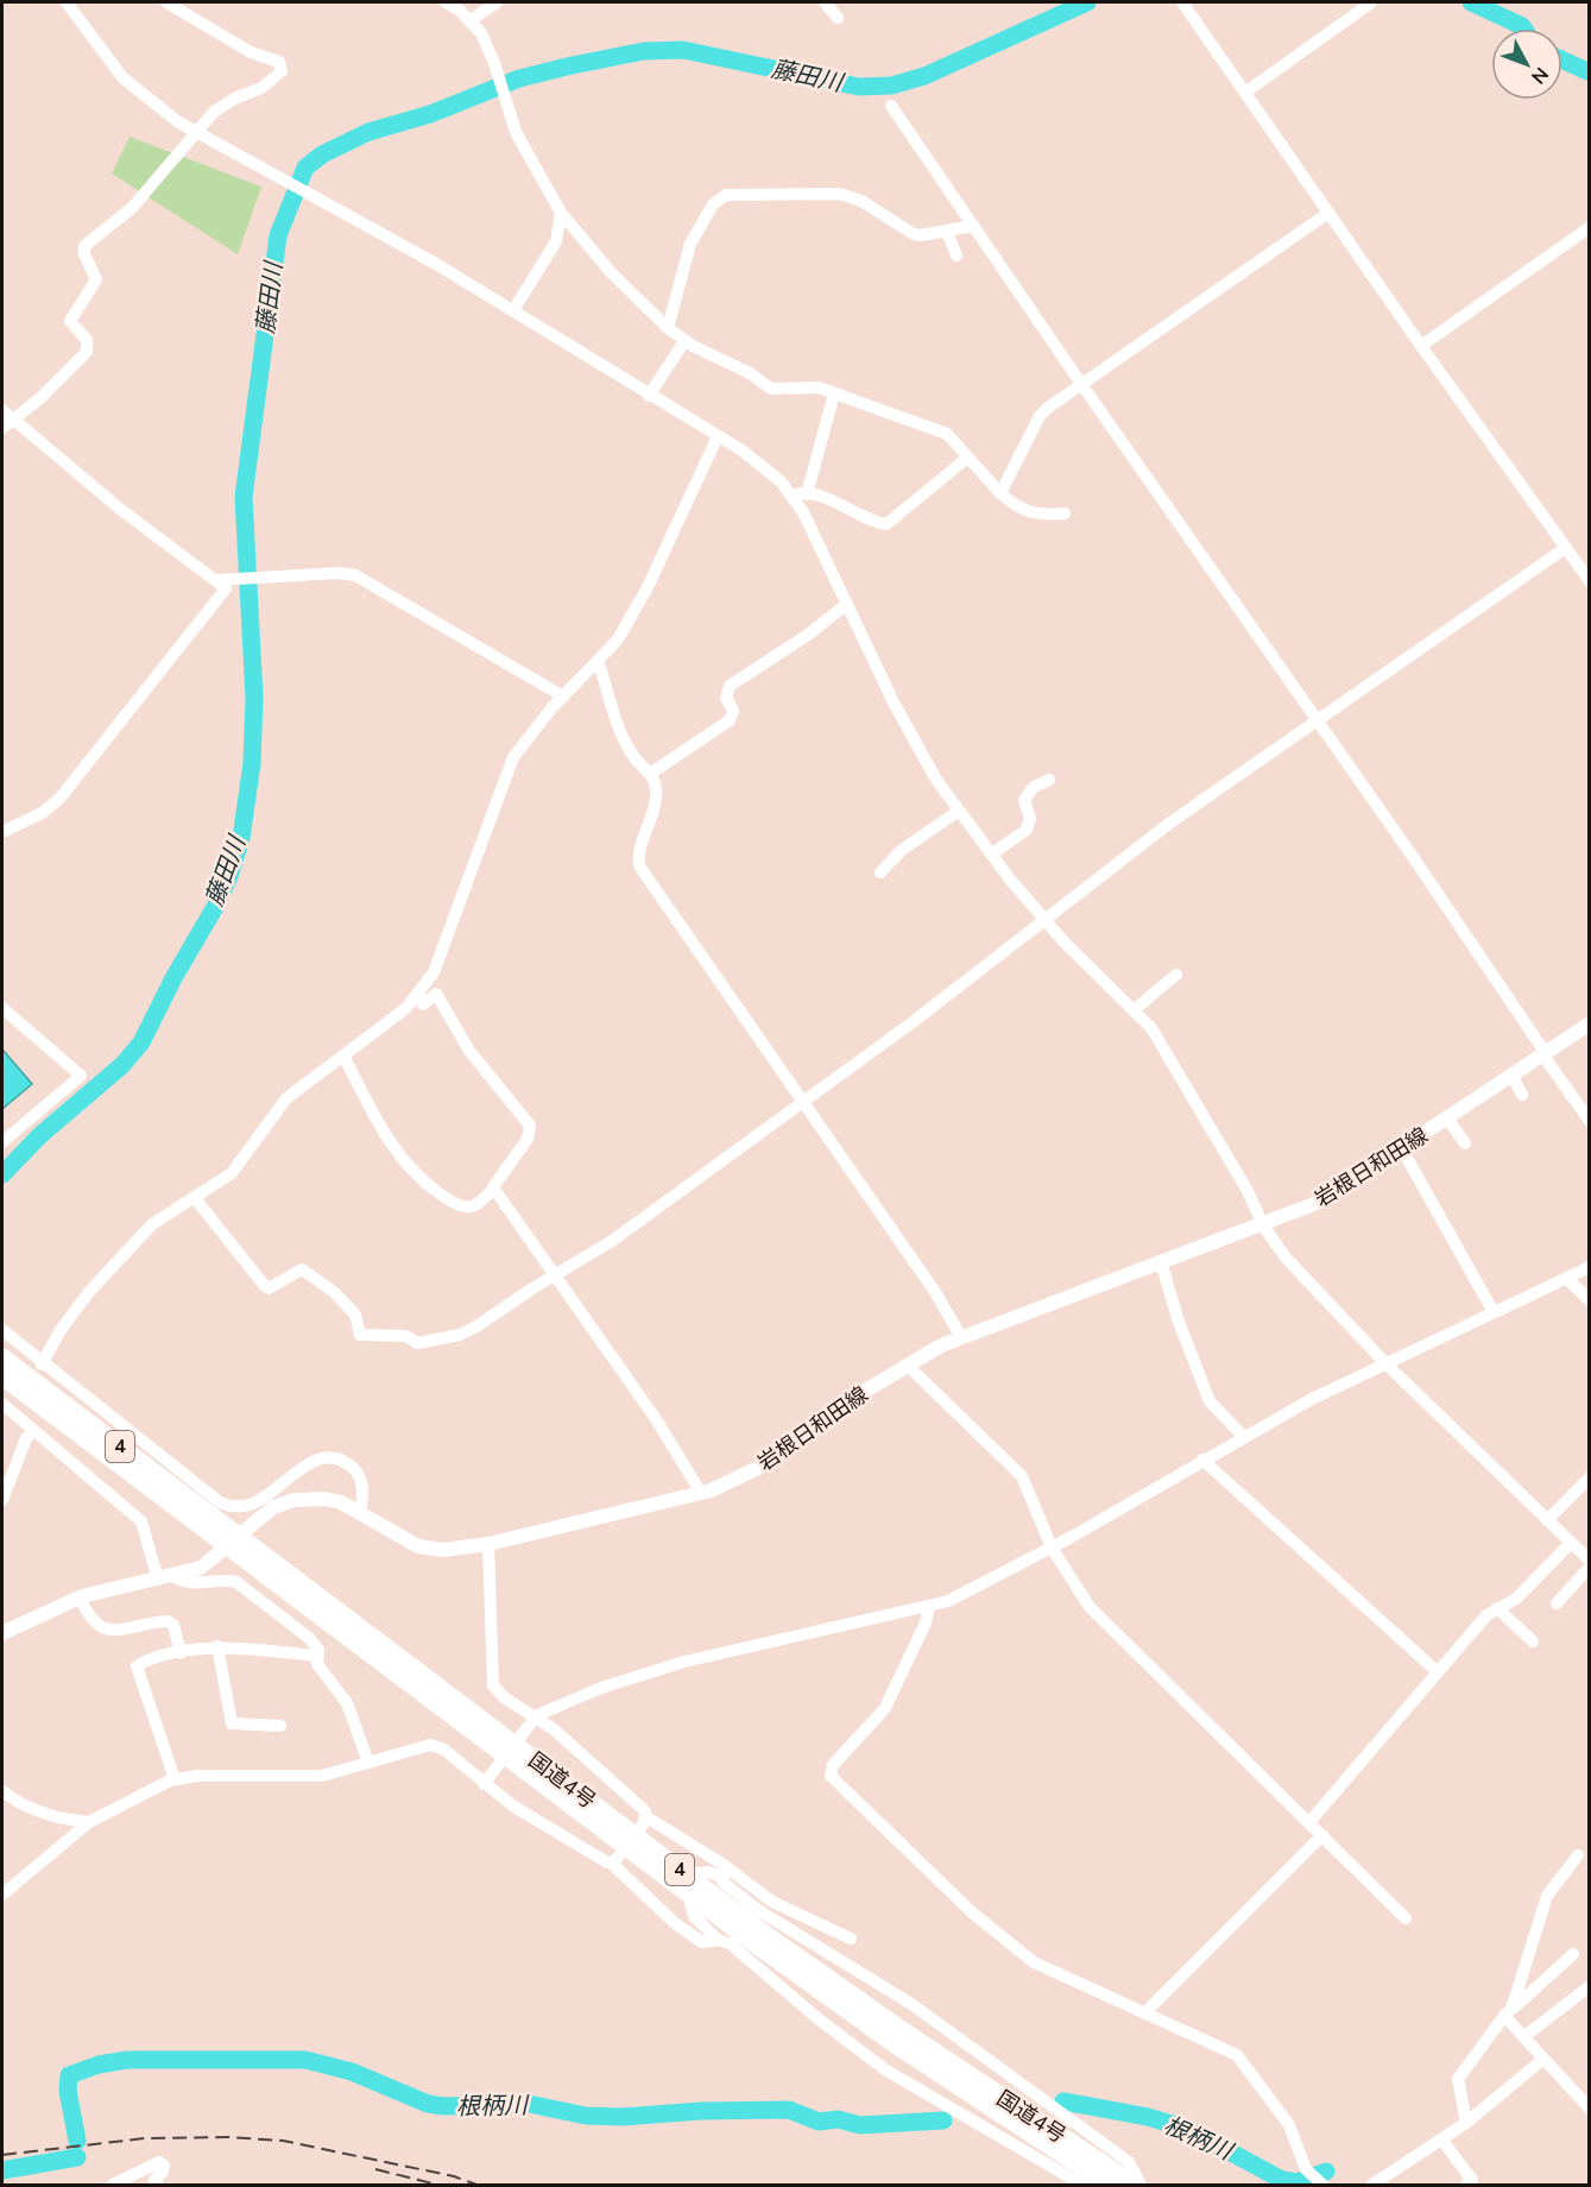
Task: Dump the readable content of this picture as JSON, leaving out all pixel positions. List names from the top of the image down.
{
  "streets": {
    "highway": ["4", "国道4号"],
    "main road": ["岩根日和田線"]
  },
  "crossings": [
    ["岩根日和田線", "国道4号"]
  ],
  "water": ["藤田川", "根柄川"],
  "north": "bottom right"
}
